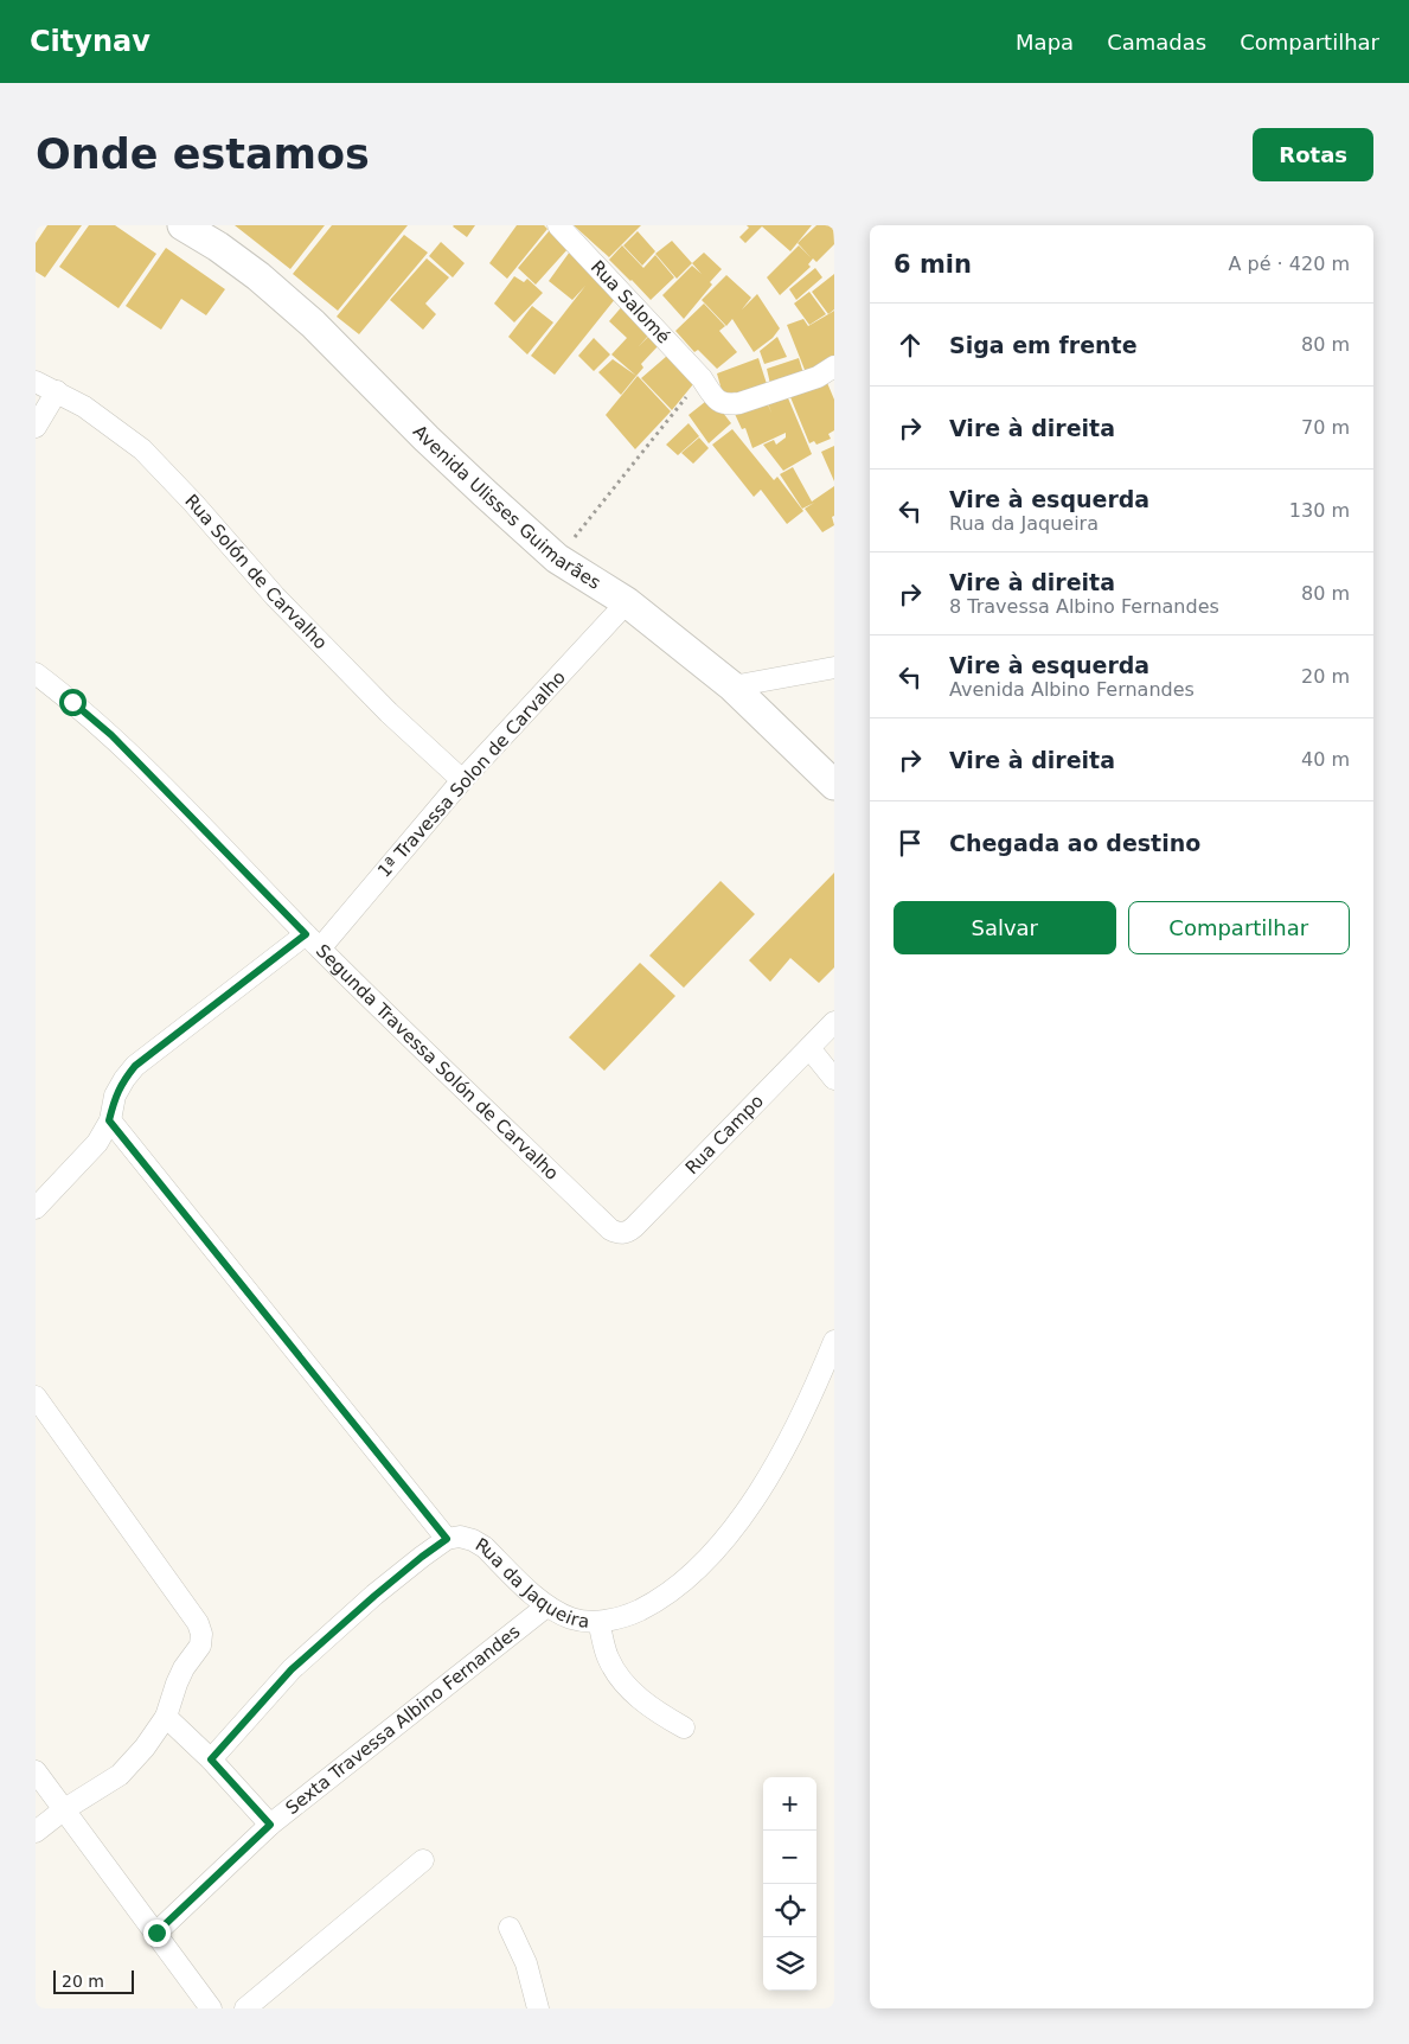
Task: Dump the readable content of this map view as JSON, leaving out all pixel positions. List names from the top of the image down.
{
  "streets": {
    "main road": ["Avenida Ulisses Guimarães"],
    "street": [
      "Rua Salomé",
      "Rua Solón de Carvalho",
      "1ª Travessa Solon de Carvalho",
      "Segunda Travessa Solón de Carvalho",
      "Rua Campo",
      "Rua da Jaqueira",
      "Sexta Travessa Albino Fernandes"
    ]
  },
  "crossings": [
    ["Avenida Ulisses Guimarães", "1ª Travessa Solon de Carvalho"],
    ["Rua Solón de Carvalho", "1ª Travessa Solon de Carvalho"],
    ["1ª Travessa Solon de Carvalho", "Segunda Travessa Solón de Carvalho"],
    ["Segunda Travessa Solón de Carvalho", "Rua Campo"],
    ["Rua da Jaqueira", "Sexta Travessa Albino Fernandes"]
  ],
  "scale_bar": "20 m",
  "page": {
    "header": "Citynav",
    "nav": ["Mapa", "Camadas", "Compartilhar"],
    "buttons": [
      "Rotas",
      ["Salvar", "Compartilhar"]
    ],
    "title": "Onde estamos",
    "heading": ["6 min", "A pé · 420 m"],
    "list": [
      ["Siga em frente", "80 m"],
      ["Vire à direita", "70 m"],
      ["Vire à esquerda", "Rua da Jaqueira", "130 m"],
      ["Vire à direita", "8 Travessa Albino Fernandes", "80 m"],
      ["Vire à esquerda", "Avenida Albino Fernandes", "20 m"],
      ["Vire à direita", "40 m"],
      "Chegada ao destino"
    ],
    "map_buttons": ["+", "−"],
    "scale": "20 m"
  }
}
